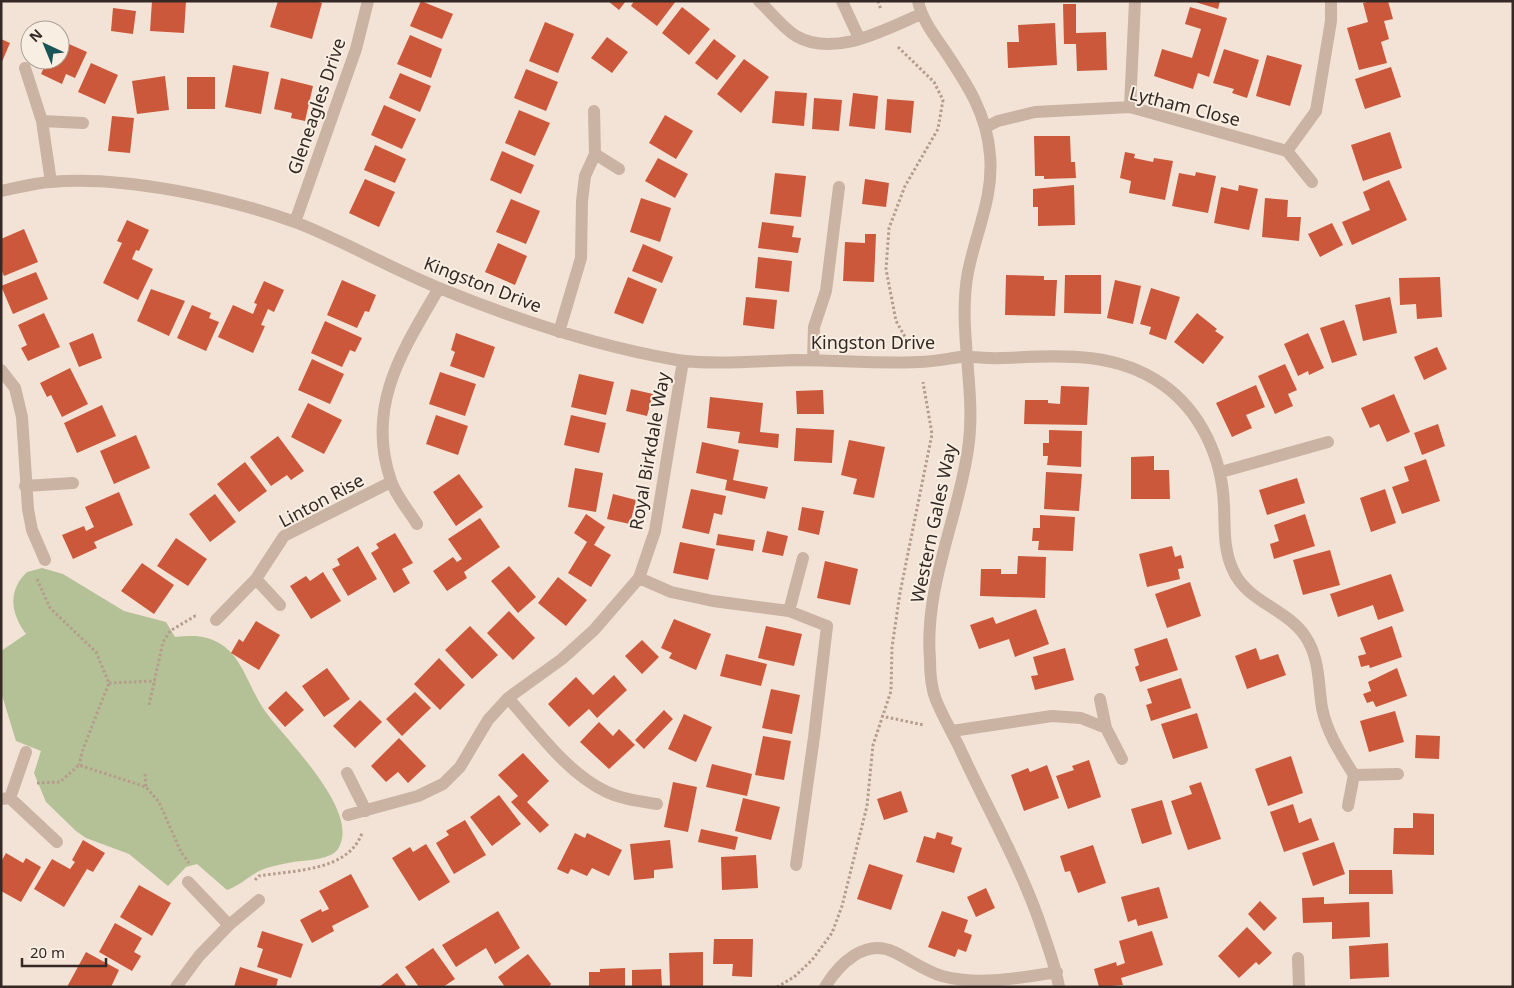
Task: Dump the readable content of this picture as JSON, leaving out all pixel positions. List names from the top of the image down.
{
  "streets": {
    "street": [
      "Gleneagles Drive",
      "Lytham Close",
      "Kingston Drive",
      "Royal Birkdale Way",
      "Linton Rise",
      "Western Gales Way"
    ]
  },
  "crossings": [
    ["Gleneagles Drive", "Kingston Drive"],
    ["Lytham Close", "Western Gales Way"],
    ["Kingston Drive", "Royal Birkdale Way"],
    ["Kingston Drive", "Linton Rise"],
    ["Kingston Drive", "Western Gales Way"]
  ],
  "scale_bar": "20 m",
  "north": "top left"
}
